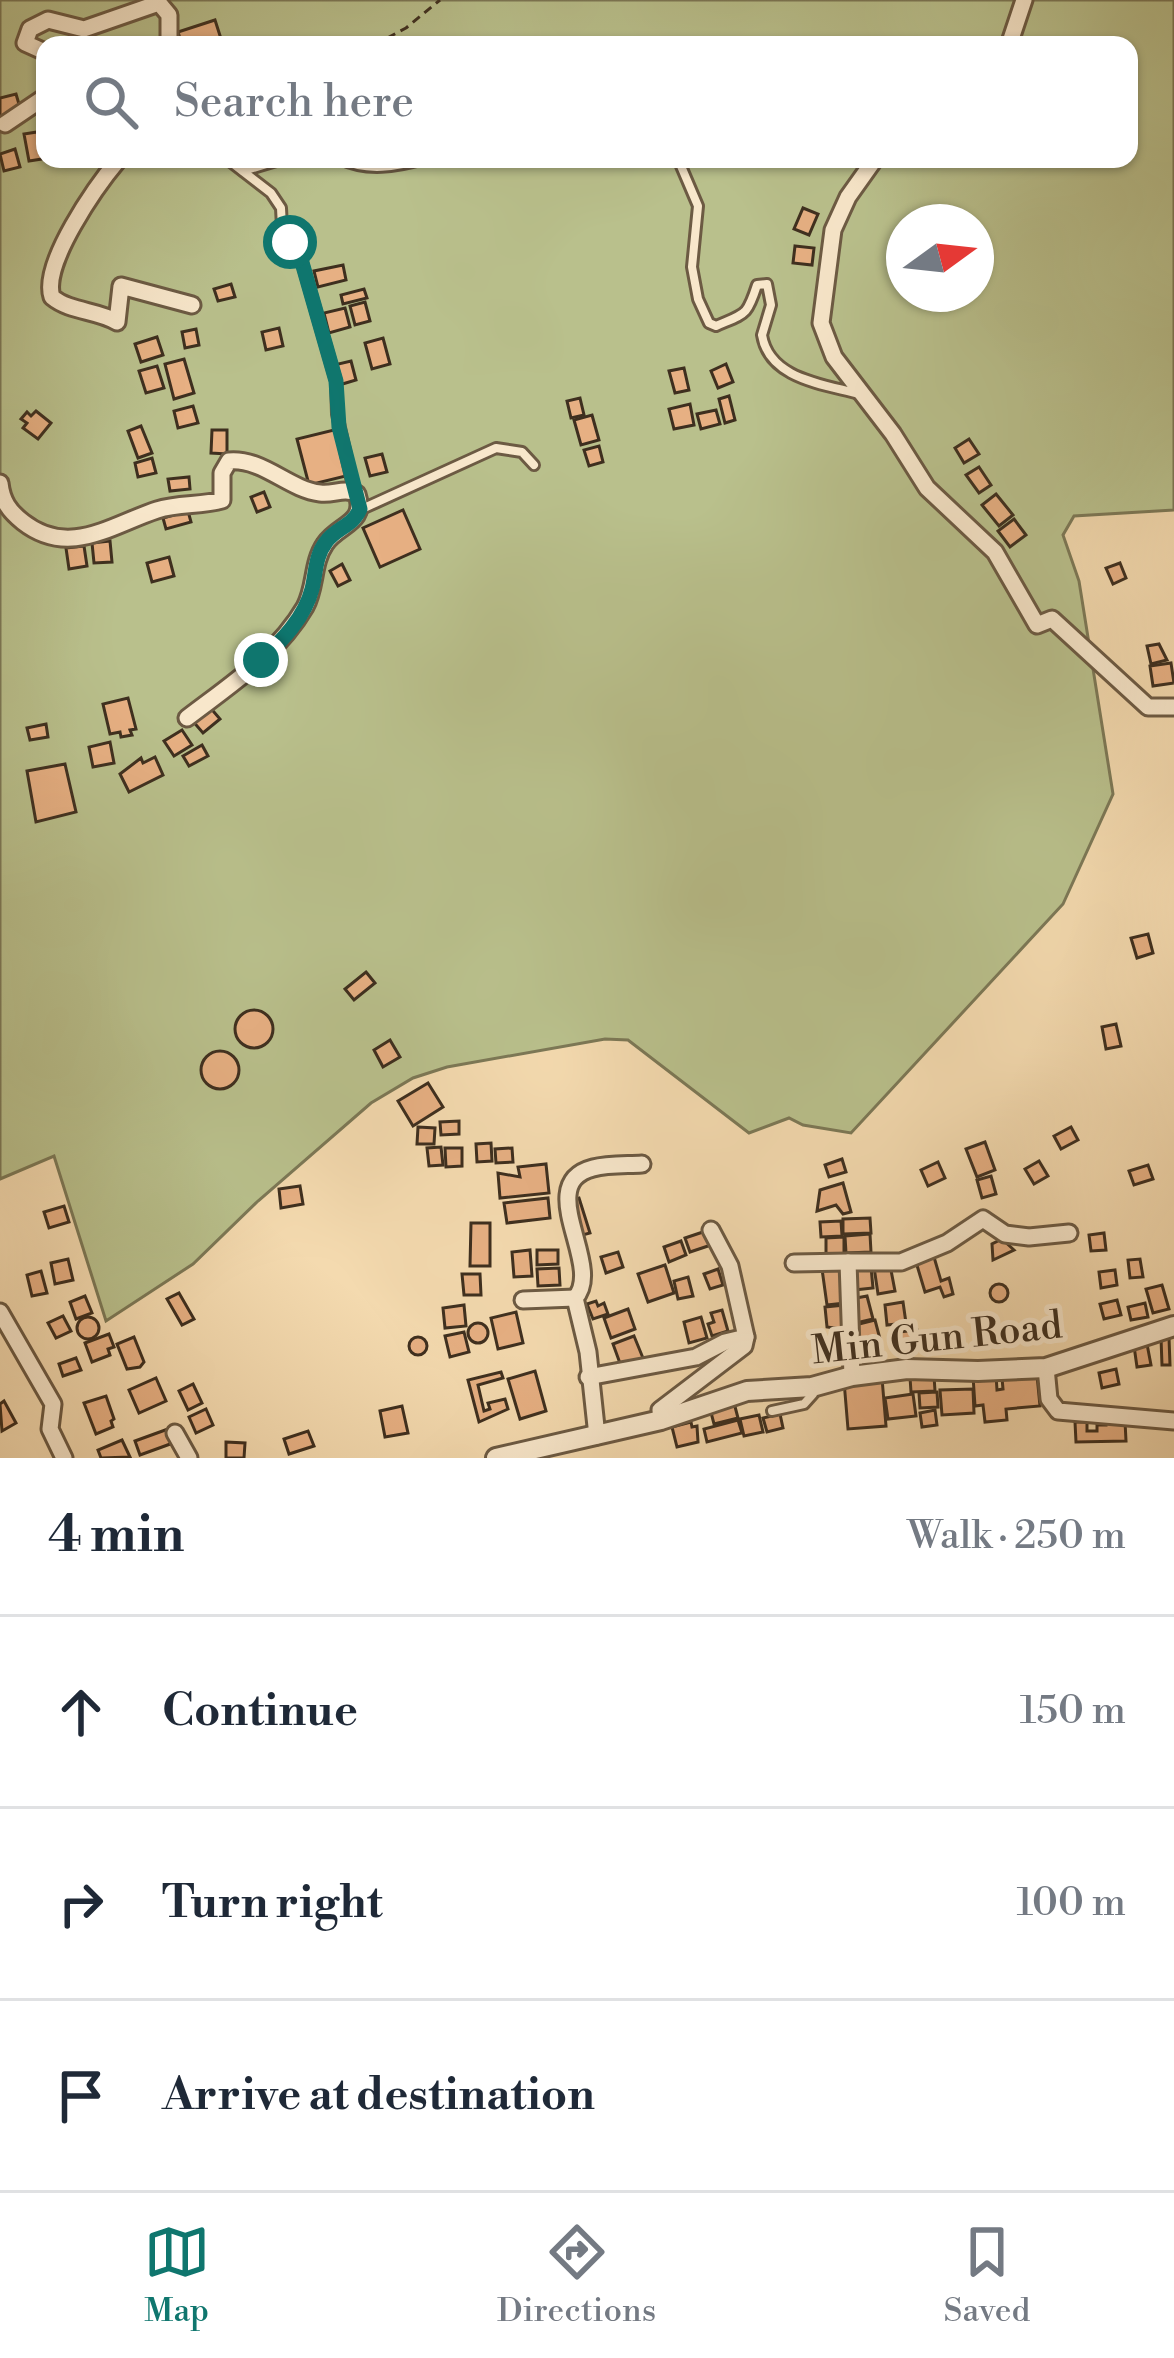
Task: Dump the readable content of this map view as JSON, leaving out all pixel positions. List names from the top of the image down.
{
  "streets": {
    "street": ["Min Gun Road"]
  },
  "north": "right",
  "page": {
    "search": "Search here",
    "heading": ["4 min", "Walk · 250 m"],
    "list": [
      ["Continue", "150 m"],
      ["Turn right", "100 m"],
      "Arrive at destination"
    ],
    "nav": ["Map", "Directions", "Saved"]
  }
}
